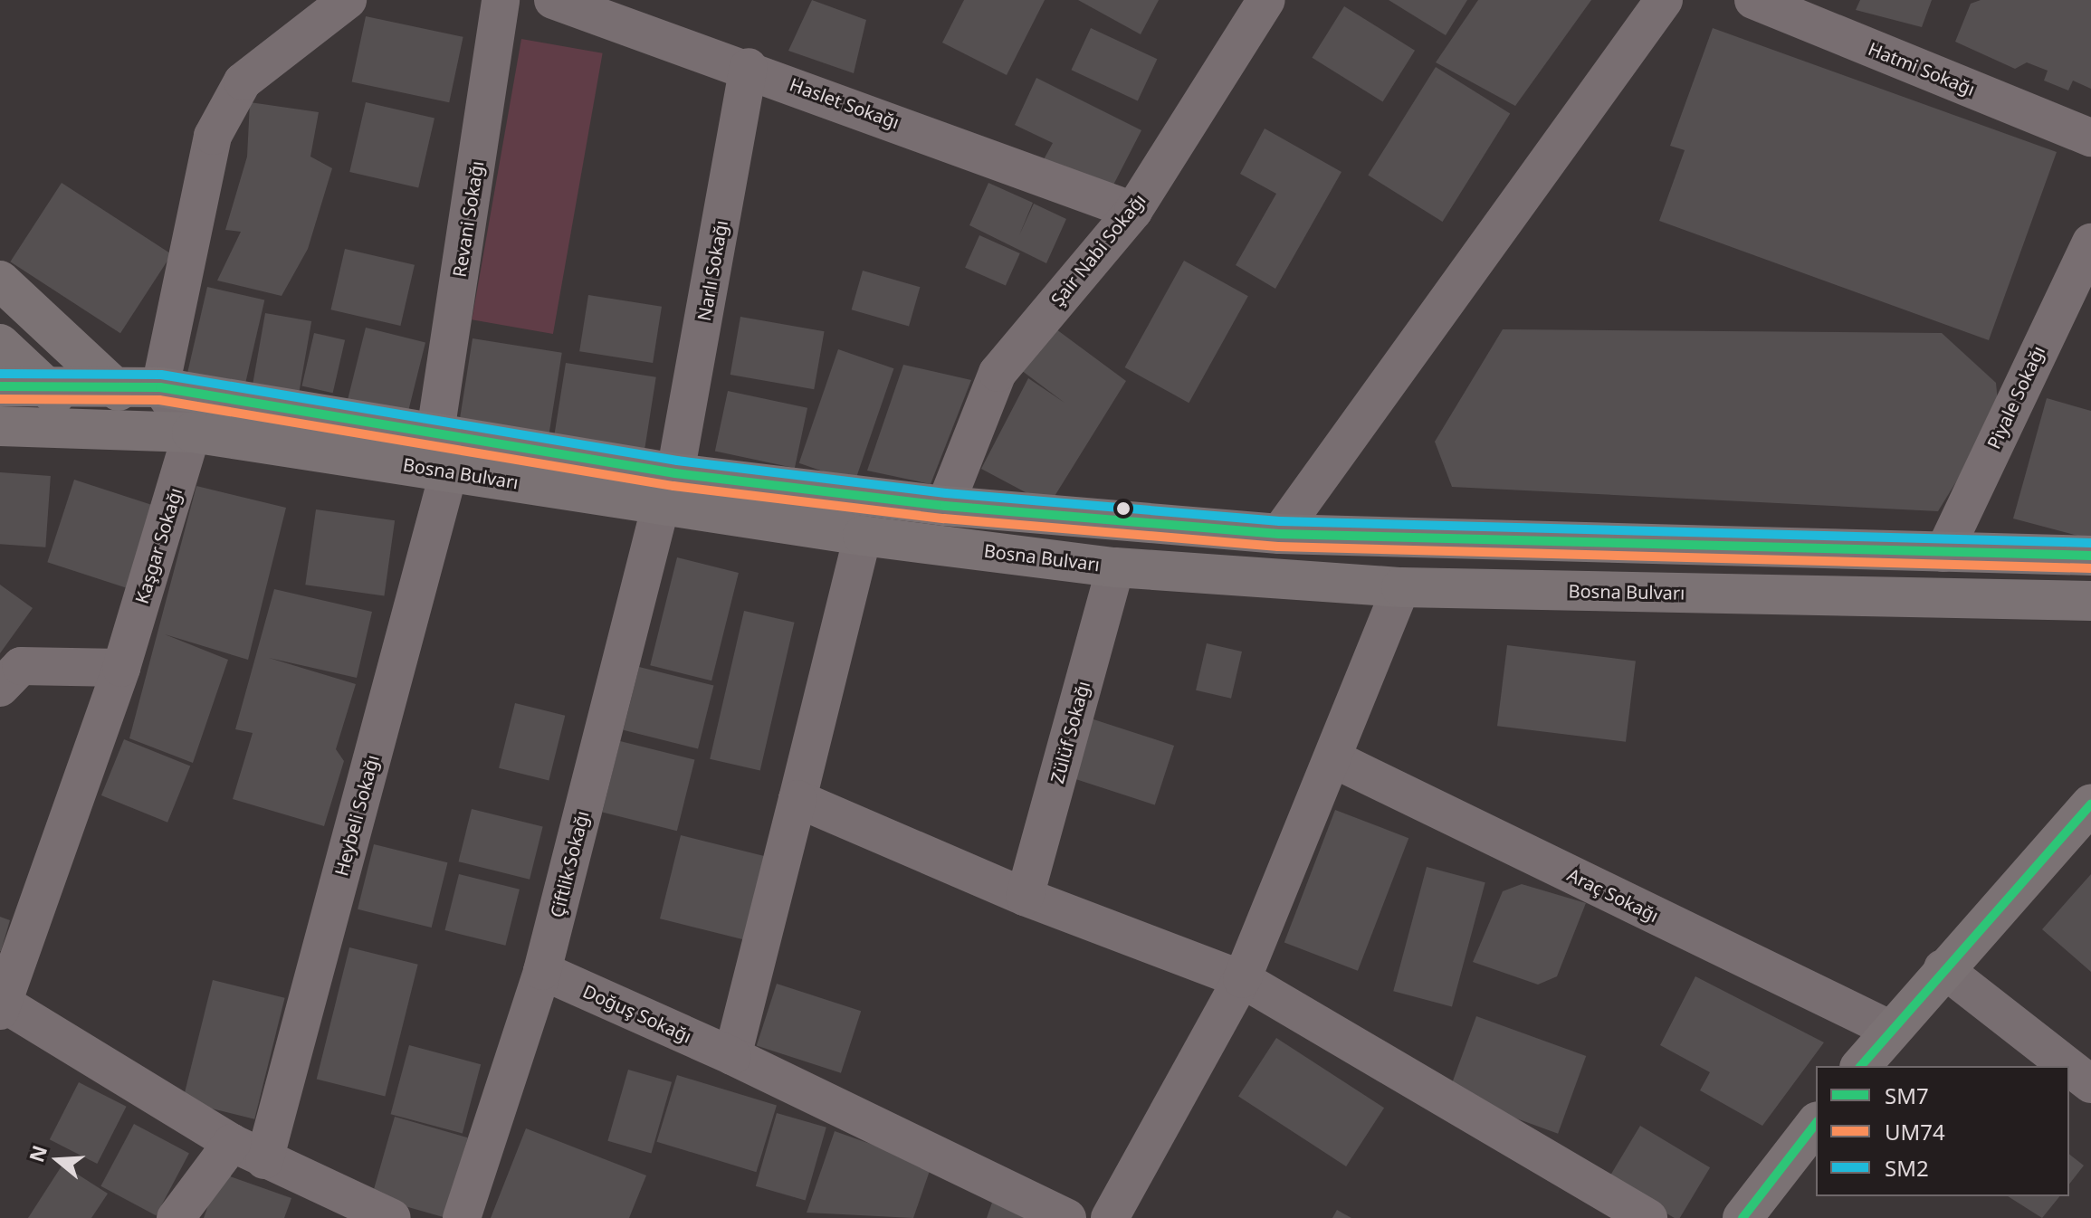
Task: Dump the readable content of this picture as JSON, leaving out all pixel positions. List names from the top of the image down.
{
  "streets": {
    "main road": ["Bosna Bulvarı"],
    "street": [
      "Hatmi Sokağı",
      "Haslet Sokağı",
      "Revani Sokağı",
      "Şair Nabi Sokağı",
      "Narlı Sokağı",
      "Piyale Sokağı",
      "Kaşgar Sokağı",
      "Zülüf Sokağı",
      "Heybeli Sokağı",
      "Çiftlik Sokağı",
      "Araç Sokağı",
      "Doğuş Sokağı"
    ]
  },
  "crossings": [
    ["Haslet Sokağı", "Şair Nabi Sokağı"],
    ["Haslet Sokağı", "Narlı Sokağı"],
    ["Revani Sokağı", "Bosna Bulvarı"],
    ["Revani Sokağı", "Heybeli Sokağı"],
    ["Şair Nabi Sokağı", "Bosna Bulvarı"],
    ["Narlı Sokağı", "Bosna Bulvarı"],
    ["Narlı Sokağı", "Çiftlik Sokağı"],
    ["Piyale Sokağı", "Bosna Bulvarı"],
    ["Bosna Bulvarı", "Kaşgar Sokağı"],
    ["Bosna Bulvarı", "Zülüf Sokağı"],
    ["Bosna Bulvarı", "Heybeli Sokağı"],
    ["Bosna Bulvarı", "Çiftlik Sokağı"],
    ["Çiftlik Sokağı", "Doğuş Sokağı"]
  ],
  "lines": ["transit line SM2", "transit line SM7", "transit line UM74"],
  "legend": ["SM7", "UM74", "SM2"],
  "north": "left"
}
